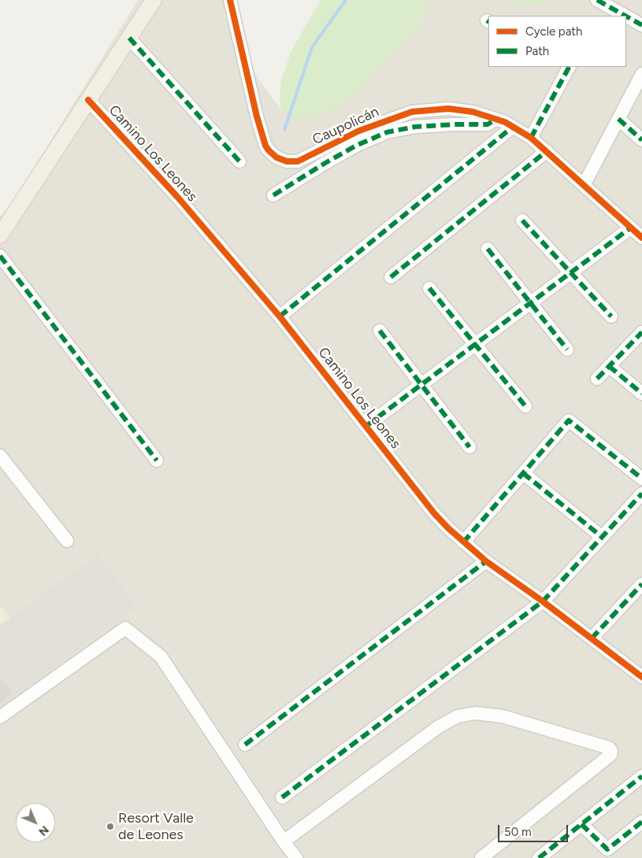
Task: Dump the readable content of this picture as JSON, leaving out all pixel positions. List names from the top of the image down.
{
  "streets": {
    "street": ["Caupolicán", "Camino Los Leones"]
  },
  "places": ["Resort Valle de Leones"],
  "legend": ["Cycle path", "Path"],
  "scale_bar": "50 m",
  "north": "bottom right"
}
